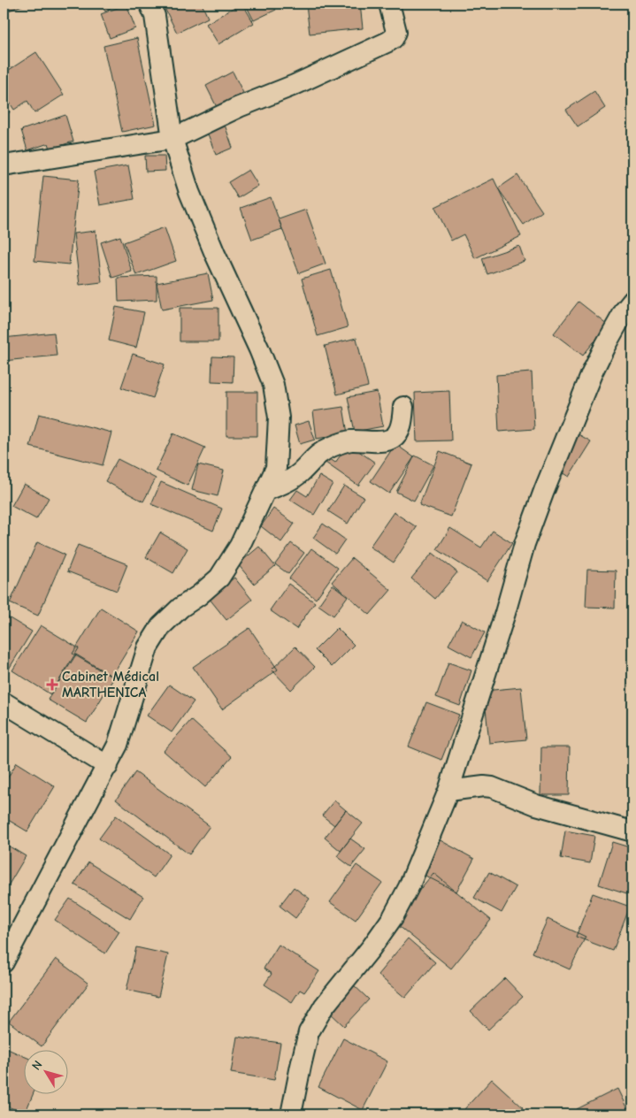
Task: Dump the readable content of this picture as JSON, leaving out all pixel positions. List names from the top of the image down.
{
  "places": {
    "health": ["Cabinet Médical MARTHENICA"]
  },
  "north": "top left"
}
